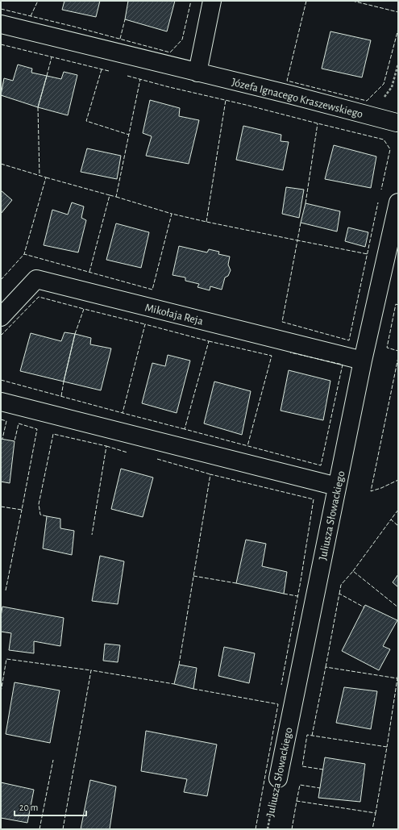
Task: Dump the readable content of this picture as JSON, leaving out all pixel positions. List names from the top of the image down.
{
  "streets": {
    "street": ["Józefa Ignacego Kraszewskiego", "Mikołaja Reja", "Juliusza Słowackiego"]
  },
  "crossings": [
    ["Mikołaja Reja", "Juliusza Słowackiego"]
  ],
  "scale_bar": "20 m"
}
